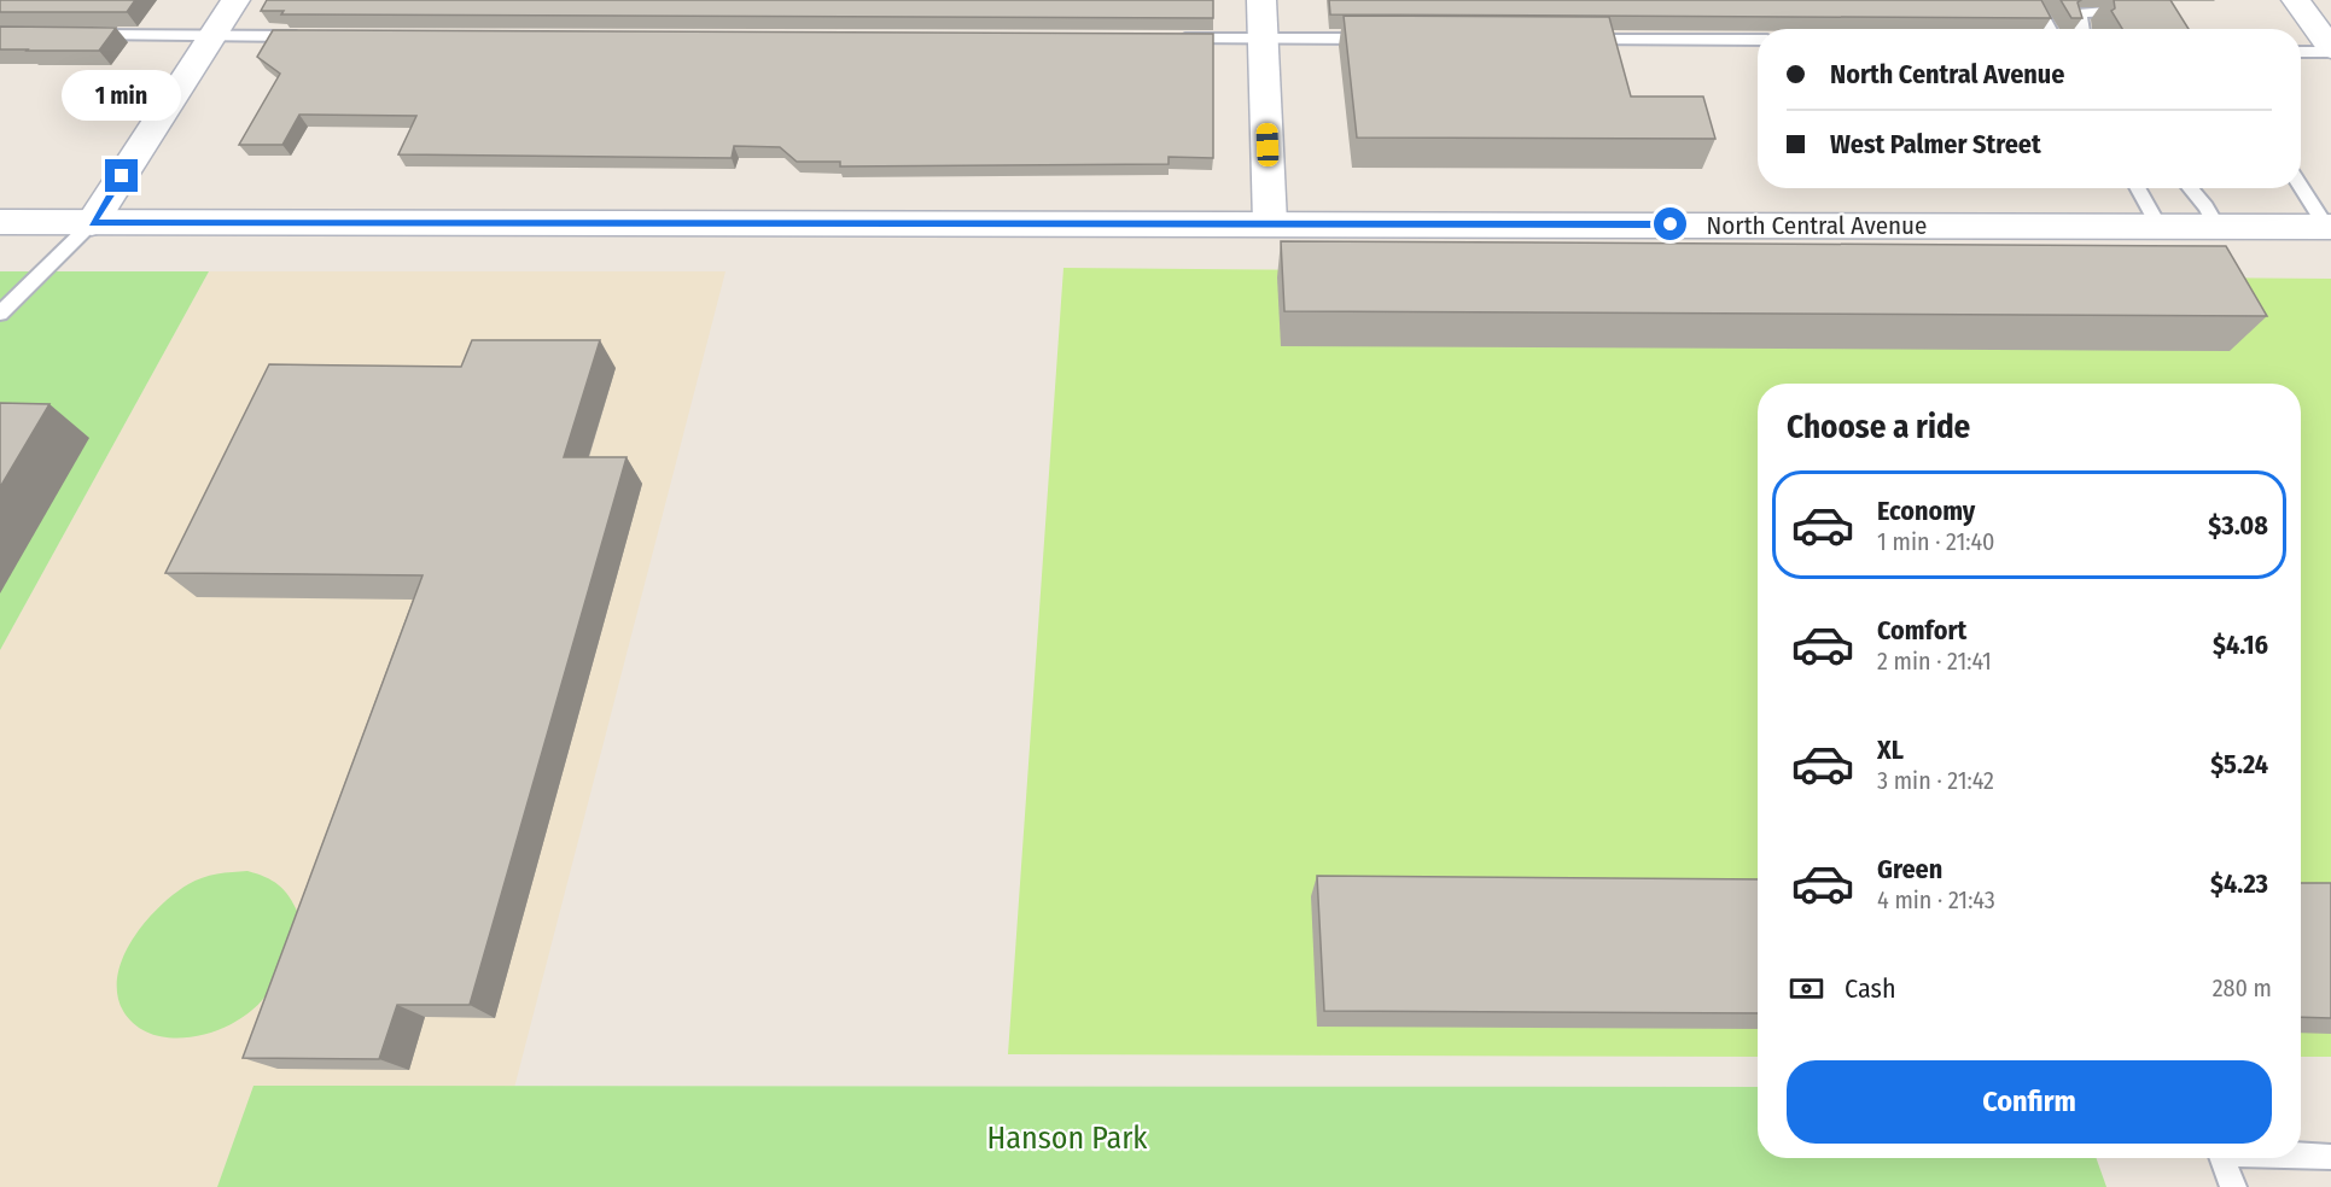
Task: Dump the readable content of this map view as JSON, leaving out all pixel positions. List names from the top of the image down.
{
  "streets": {
    "street": ["North Central Avenue"]
  },
  "parks": ["Hanson Park"],
  "page": {
    "banner": ["North Central Avenue", "West Palmer Street"],
    "bubble": "1 min",
    "heading": "Choose a ride",
    "list": [
      {
        "name": "Economy",
        "note": "1 min · 21:40",
        "value": "$3.08"
      },
      {
        "name": "Comfort",
        "note": "2 min · 21:41",
        "value": "$4.16"
      },
      {
        "name": "XL",
        "note": "3 min · 21:42",
        "value": "$5.24"
      },
      {
        "name": "Green",
        "note": "4 min · 21:43",
        "value": "$4.23"
      }
    ],
    "pay": ["Cash", "280 m"],
    "buttons": "Confirm"
  }
}
